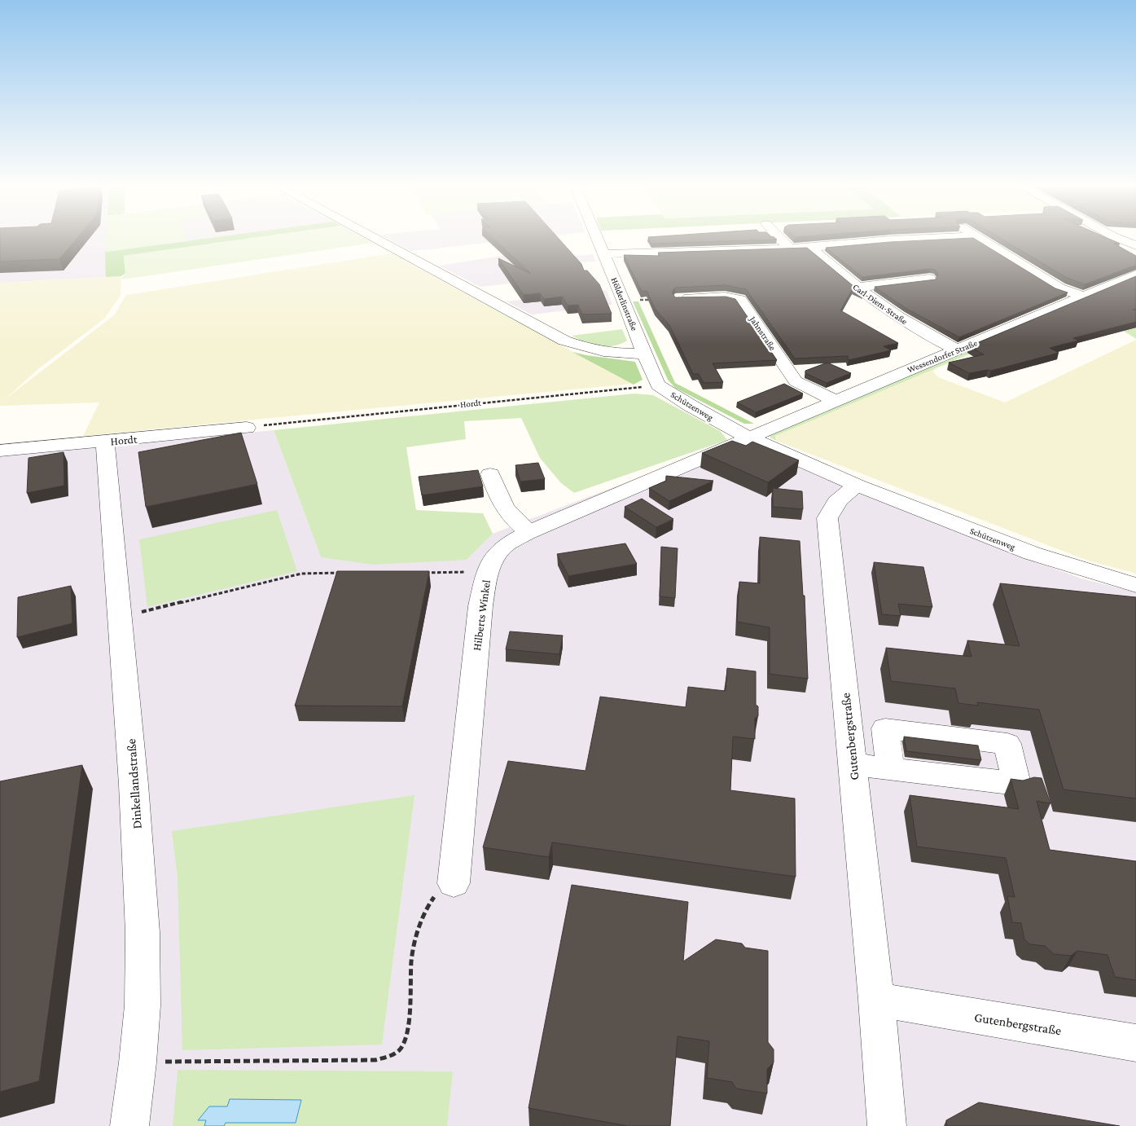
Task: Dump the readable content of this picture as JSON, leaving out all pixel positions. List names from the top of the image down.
{
  "streets": {
    "street": [
      "Hölderlinstraße",
      "Carl-Diem-Straße",
      "Jahnstraße",
      "Wessendorfer Straße",
      "Hordt",
      "Schützenweg",
      "Hilberts Winkel",
      "Gutenbergstraße",
      "Dinkellandstraße"
    ]
  },
  "crossings": [
    ["Hölderlinstraße", "Schützenweg"],
    ["Carl-Diem-Straße", "Wessendorfer Straße"],
    ["Jahnstraße", "Wessendorfer Straße"],
    ["Wessendorfer Straße", "Schützenweg"],
    ["Wessendorfer Straße", "Hilberts Winkel"],
    ["Hordt", "Schützenweg"],
    ["Hordt", "Dinkellandstraße"],
    ["Schützenweg", "Hilberts Winkel"],
    ["Schützenweg", "Gutenbergstraße"]
  ]
}
